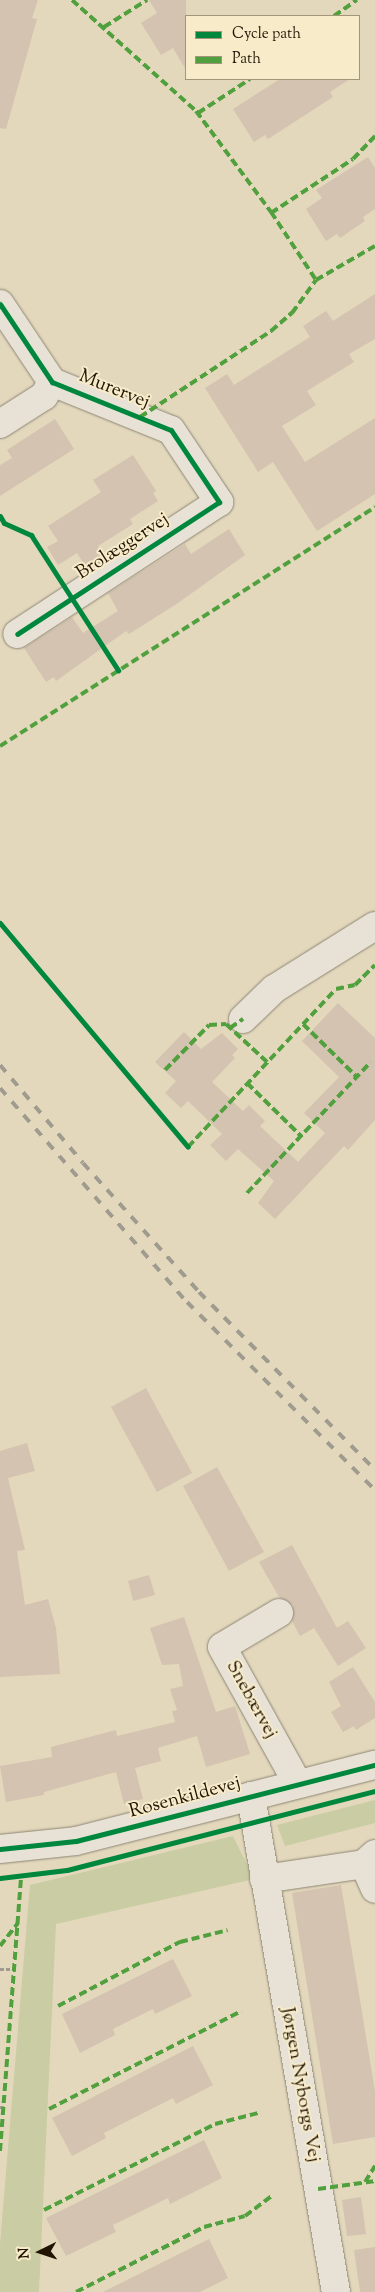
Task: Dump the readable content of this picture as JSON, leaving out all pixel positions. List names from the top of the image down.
{
  "streets": {
    "street": [
      "Murervej",
      "Brolæggervej",
      "Snebærvej",
      "Rosenkildevej",
      "Jørgen Nyborgs Vej"
    ]
  },
  "crossings": [
    ["Murervej", "Brolæggervej"],
    ["Snebærvej", "Rosenkildevej"],
    ["Rosenkildevej", "Jørgen Nyborgs Vej"]
  ],
  "legend": ["Cycle path", "Path"],
  "north": "left"
}
